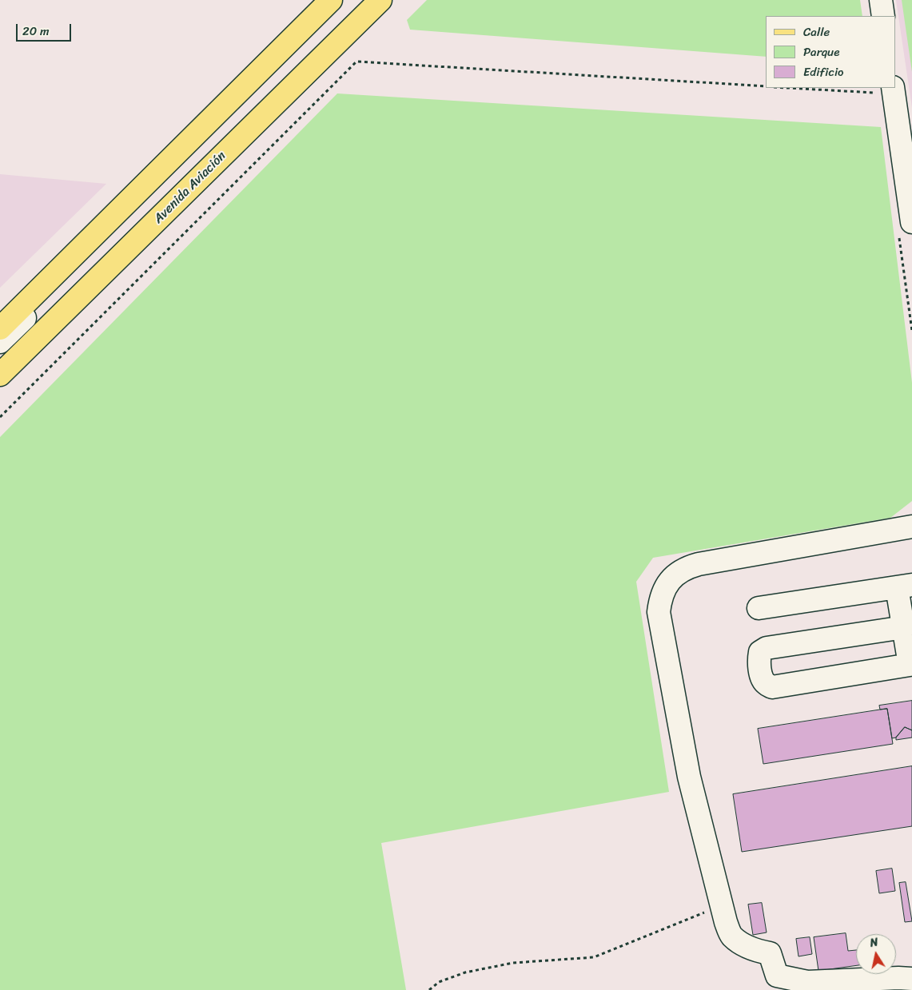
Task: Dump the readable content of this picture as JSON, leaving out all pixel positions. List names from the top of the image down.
{
  "streets": {
    "main road": ["Avenida Aviación"]
  },
  "legend": ["Calle", "Parque", "Edificio"],
  "scale_bar": "20 m",
  "north": "top"
}
